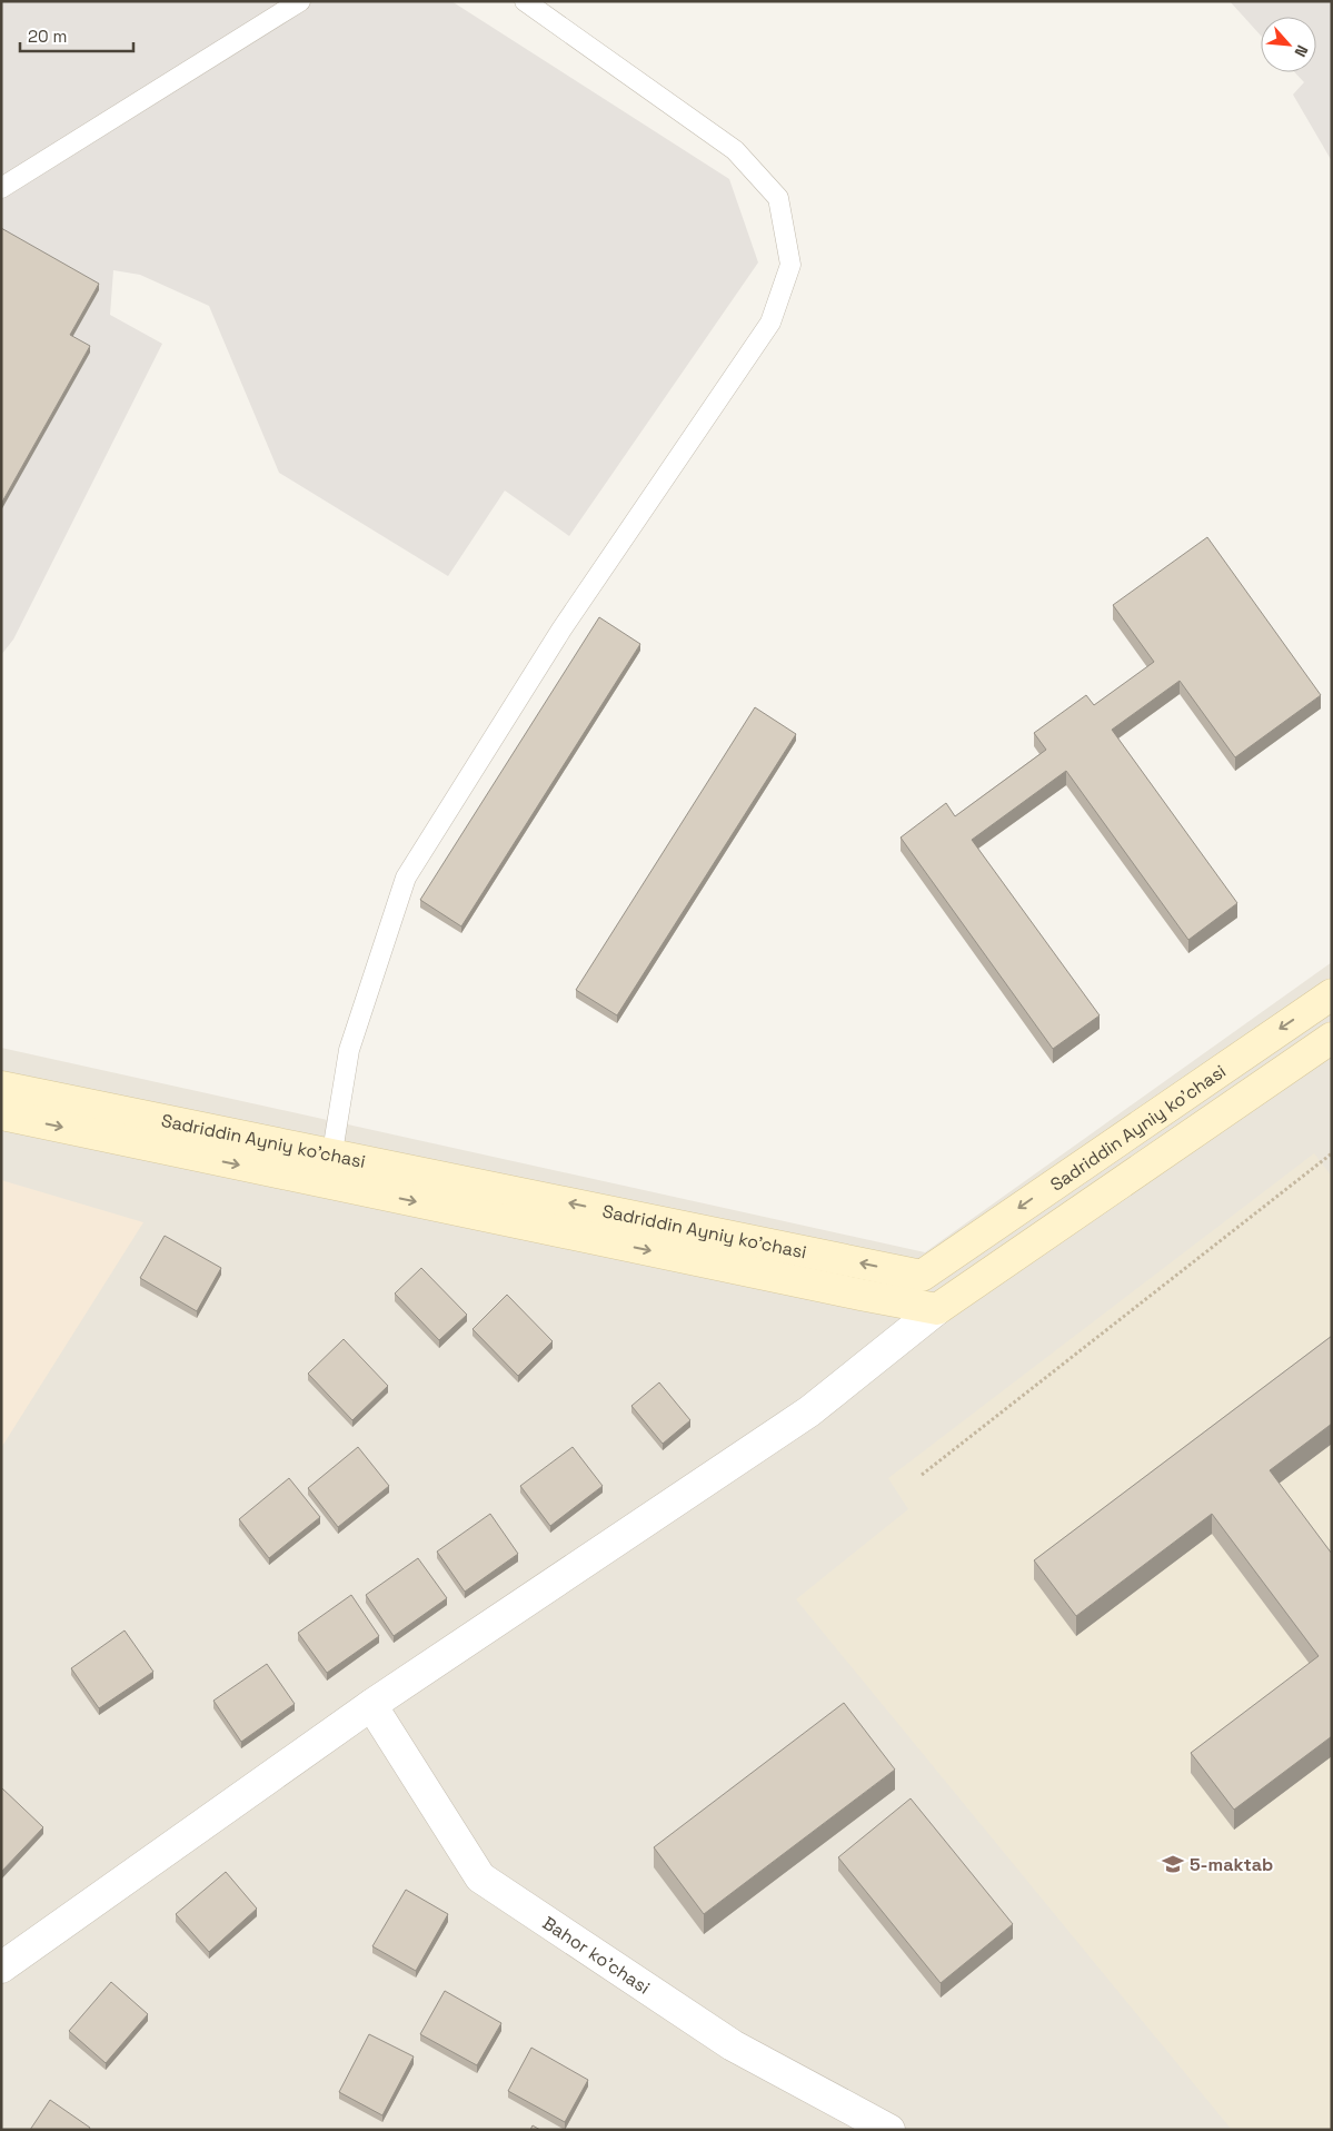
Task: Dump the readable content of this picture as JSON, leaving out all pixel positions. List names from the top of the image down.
{
  "streets": {
    "main road": ["Sadriddin Ayniy ko'chasi"],
    "street": ["Bahor ko'chasi"]
  },
  "places": {
    "school or university": ["5-maktab"]
  },
  "scale_bar": "20 m",
  "north": "bottom right"
}
